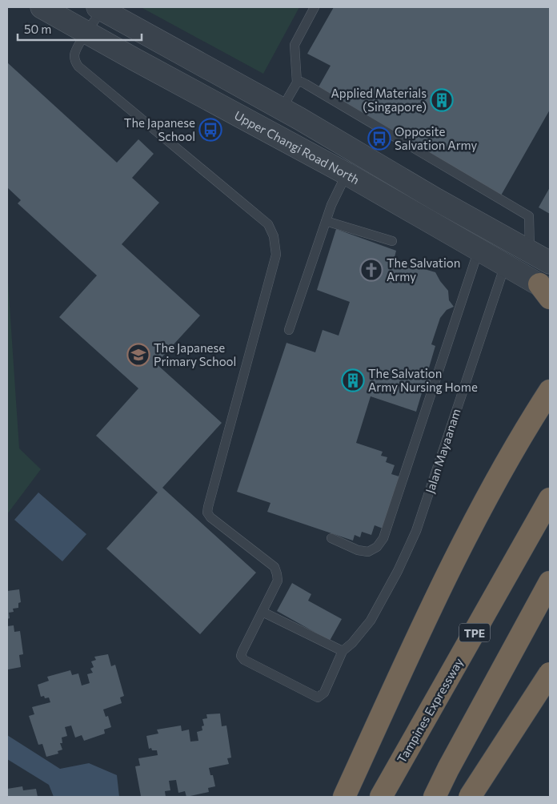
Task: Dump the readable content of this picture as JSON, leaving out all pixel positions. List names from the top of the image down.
{
  "streets": {
    "highway": ["TPE", "Tampines Expressway"],
    "street": ["Upper Changi Road North"],
    "lane": ["Jalan Mayaanam"]
  },
  "crossings": [
    ["Upper Changi Road North", "Jalan Mayaanam"]
  ],
  "places": {
    "building": ["Applied Materials (Singapore)", "The Salvation Army Nursing Home"],
    "bus stop": ["The Japanese School", "Opposite Salvation Army"],
    "church": ["The Salvation Army"],
    "school or university": ["The Japanese Primary School"]
  },
  "scale_bar": "50 m"
}
